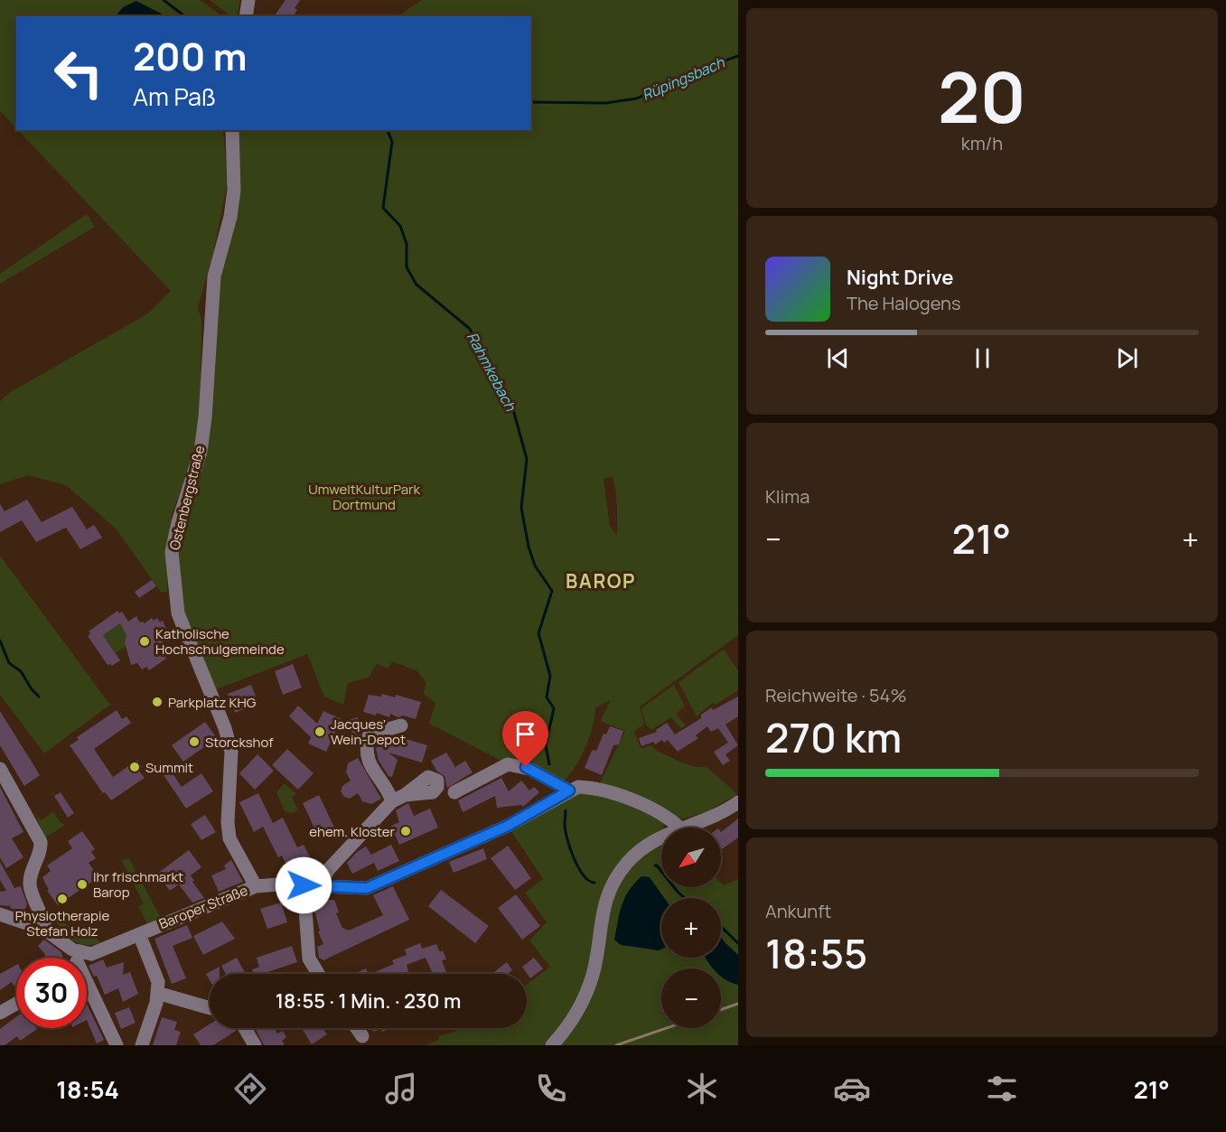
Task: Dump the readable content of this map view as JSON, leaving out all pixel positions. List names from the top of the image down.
{
  "streets": {
    "street": ["Ostenbergstraße", "Baroper Straße"]
  },
  "crossings": [
    ["Ostenbergstraße", "Baroper Straße"]
  ],
  "districts": ["BAROP"],
  "water": ["Rüpingsbach", "Rahmkebach"],
  "parks": ["UmweltKulturPark Dortmund"],
  "places": [
    "Katholische Hochschulgemeinde",
    "Parkplatz KHG",
    "Jacques’ Wein-Depot",
    "Storckshof",
    "Summit",
    "ehem. Kloster",
    "Ihr frischmarkt Barop",
    "Physiotherapie Stefan Holz"
  ],
  "north": "bottom left",
  "page": {
    "tile": [
      ["20", "km/h"],
      "Klima",
      ["Reichweite · 54%", "270 km"],
      ["Ankunft", "18:55"]
    ],
    "turn": ["200 m", "Am Paß"],
    "song": ["Night Drive", "The Halogens"],
    "heat": ["−", "21°", "+"],
    "map_buttons": ["+", "−"],
    "limit": "30",
    "trip": "18:55 · 1 Min. · 230 m",
    "tabs": ["18:54", "21°"]
  }
}
